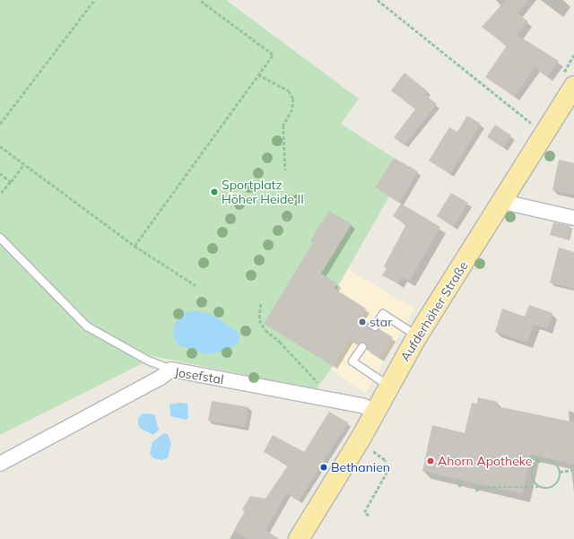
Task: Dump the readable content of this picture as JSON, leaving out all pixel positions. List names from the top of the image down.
{
  "streets": {
    "main road": ["Aufderhöher Straße"],
    "street": ["Josefstal"]
  },
  "crossings": [
    ["Aufderhöher Straße", "Josefstal"]
  ],
  "places": [
    "Sportplatz Höher Heide II",
    "star",
    "Ahorn Apotheke",
    "Bethanien"
  ]
}
